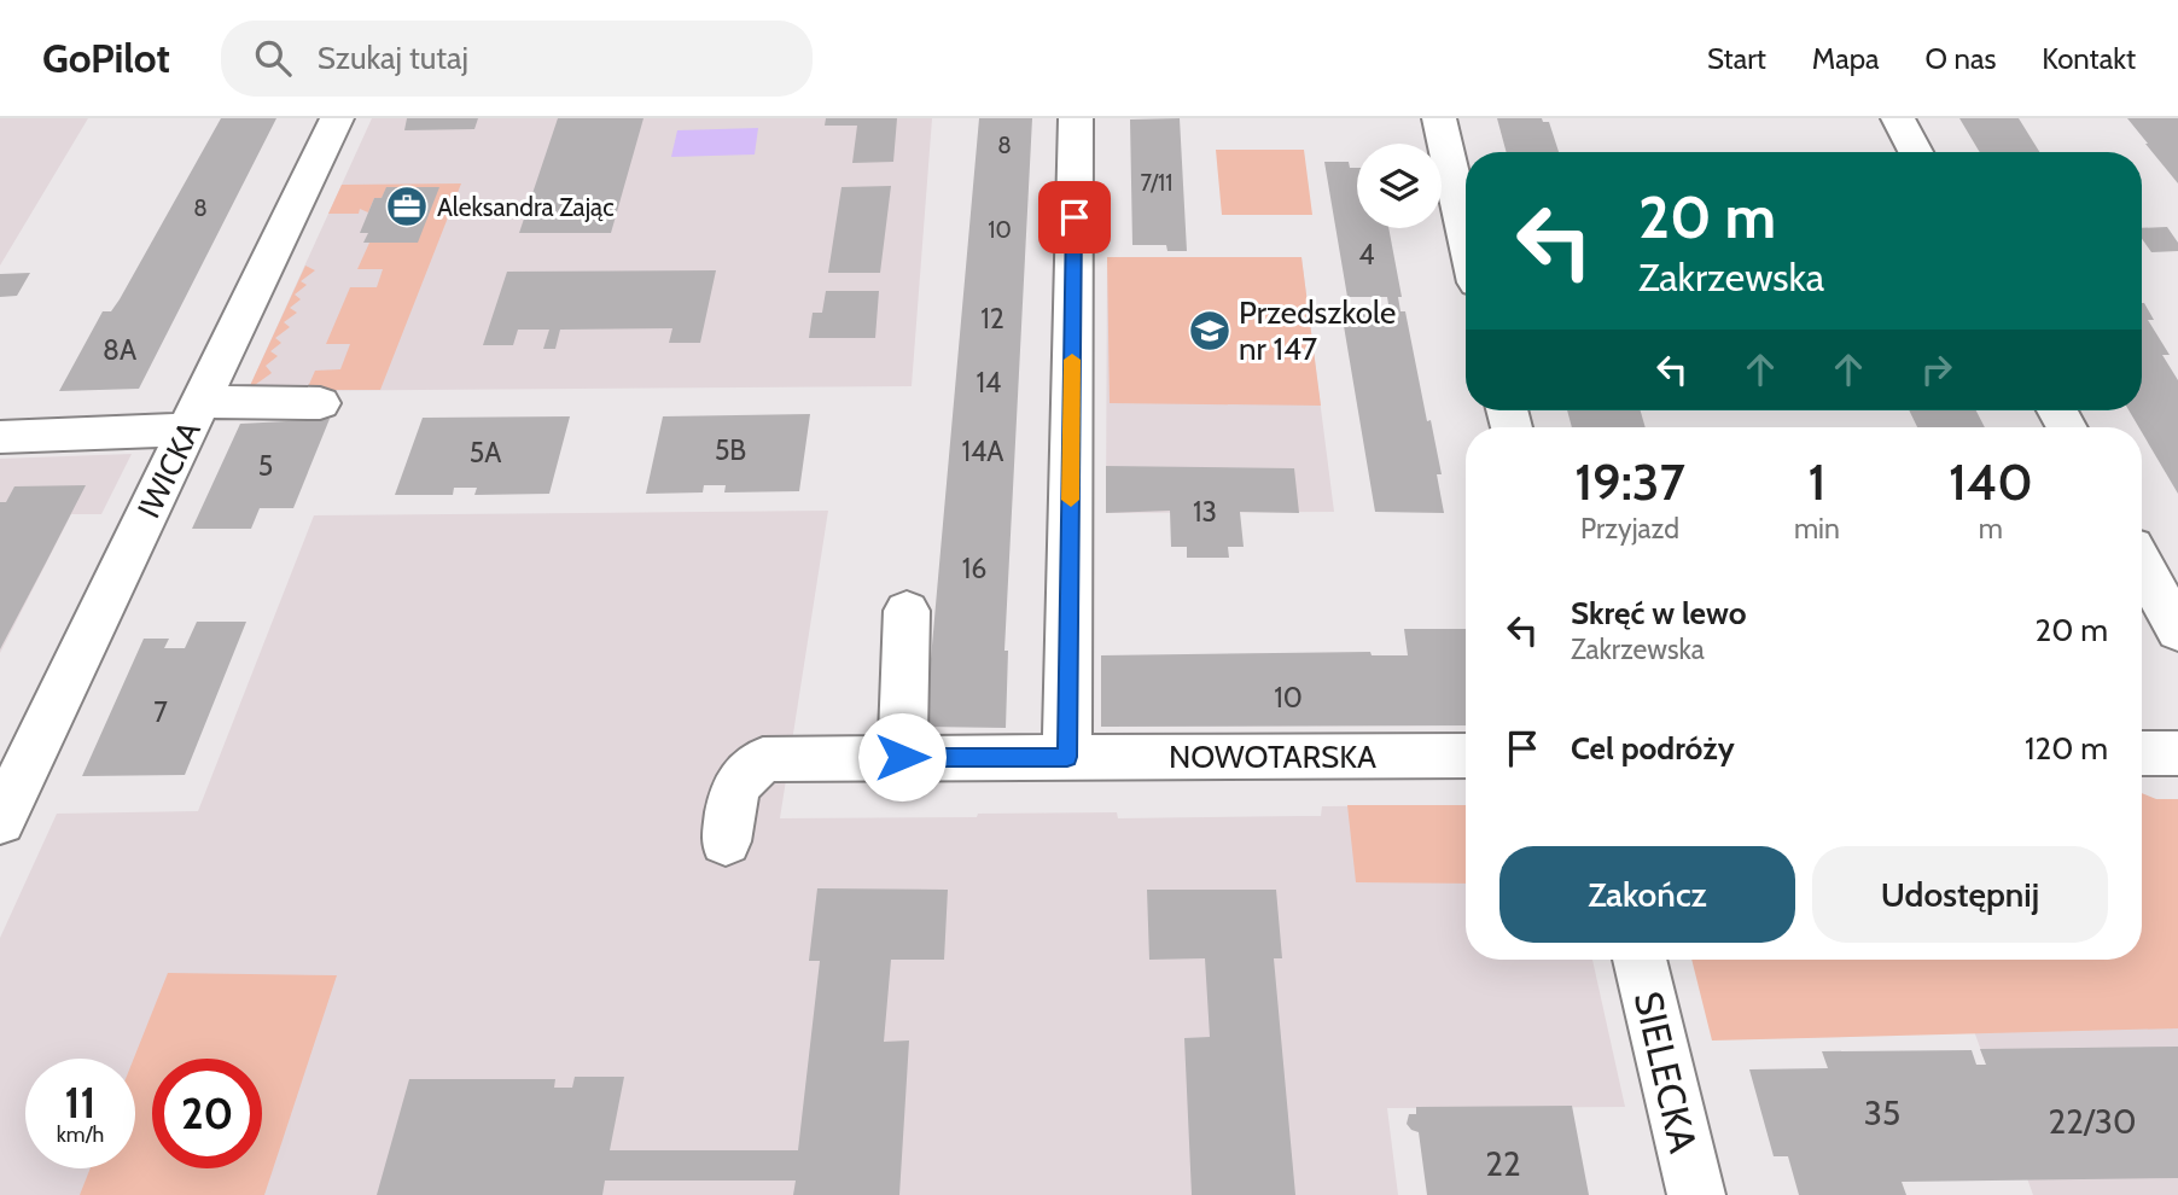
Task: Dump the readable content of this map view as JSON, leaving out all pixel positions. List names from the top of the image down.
{
  "streets": {
    "street": ["IWICKA", "NOWOTARSKA", "SIELECKA"]
  },
  "places": {
    "office": ["Aleksandra Zając"],
    "school or university": ["Przedszkole nr 147"]
  },
  "house_numbers": [
    "8",
    "7/11",
    "8",
    "10",
    "4",
    "12",
    "8A",
    "14",
    "5B",
    "14A",
    "5A",
    "5",
    "13",
    "16",
    "10",
    "7",
    "35",
    "22/30",
    "22"
  ],
  "page": {
    "header": "GoPilot",
    "search": "Szukaj tutaj",
    "nav": [
      "Start",
      "Mapa",
      "O nas",
      "Kontakt"
    ],
    "turn": ["20 m", "Zakrzewska"],
    "eta": [
      "19:37",
      "Przyjazd",
      "1",
      "min",
      "140",
      "m"
    ],
    "list": [
      {
        "name": "Skręć w lewo",
        "note": "Zakrzewska",
        "value": "20 m"
      },
      {
        "name": "Cel podróży",
        "value": "120 m"
      }
    ],
    "buttons": ["Zakończ", "Udostępnij"],
    "speed": "11 km/h",
    "limit": "20"
  }
}
